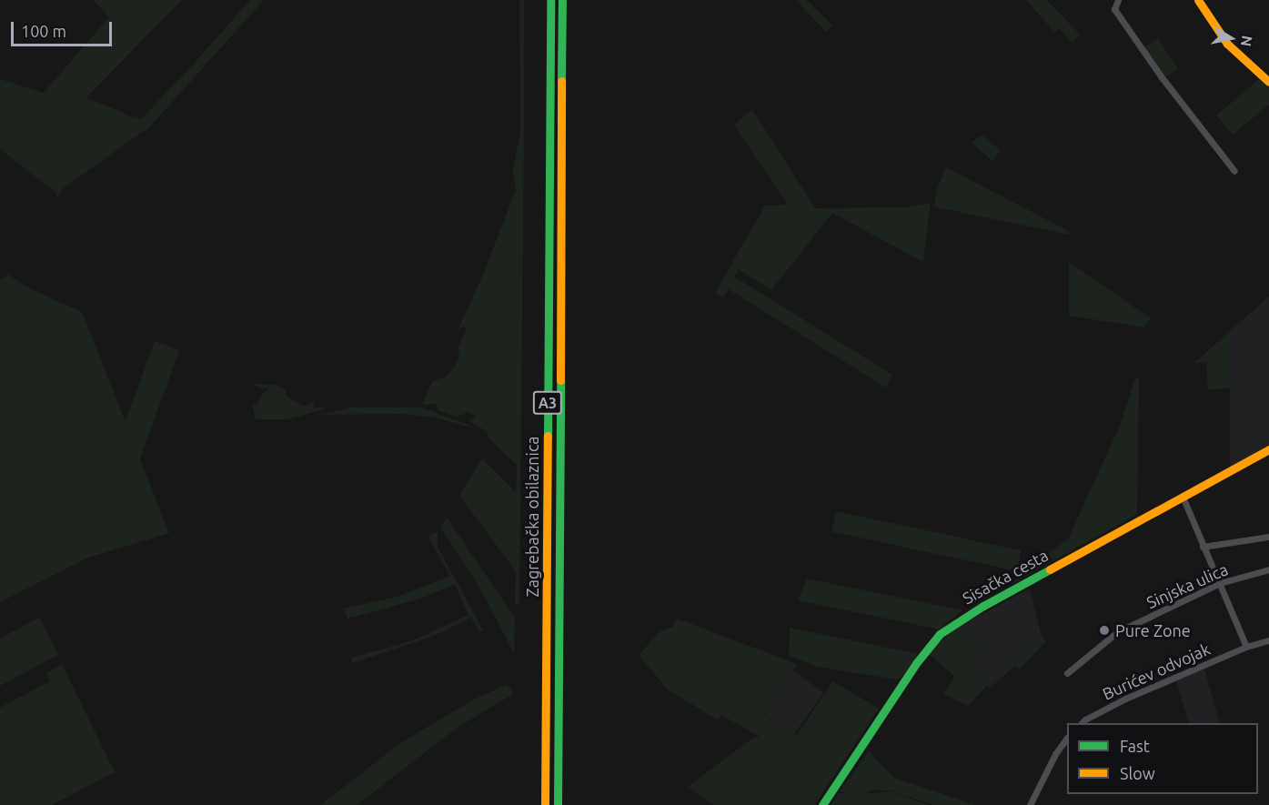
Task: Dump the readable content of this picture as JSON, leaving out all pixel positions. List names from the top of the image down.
{
  "streets": {
    "main road": ["A3", "Zagrebačka obilaznica", "Sisačka cesta"],
    "street": ["Sinjska ulica", "Burićev odvojak"]
  },
  "places": ["Pure Zone"],
  "legend": ["Fast", "Slow"],
  "scale_bar": "100 m",
  "north": "right"
}
